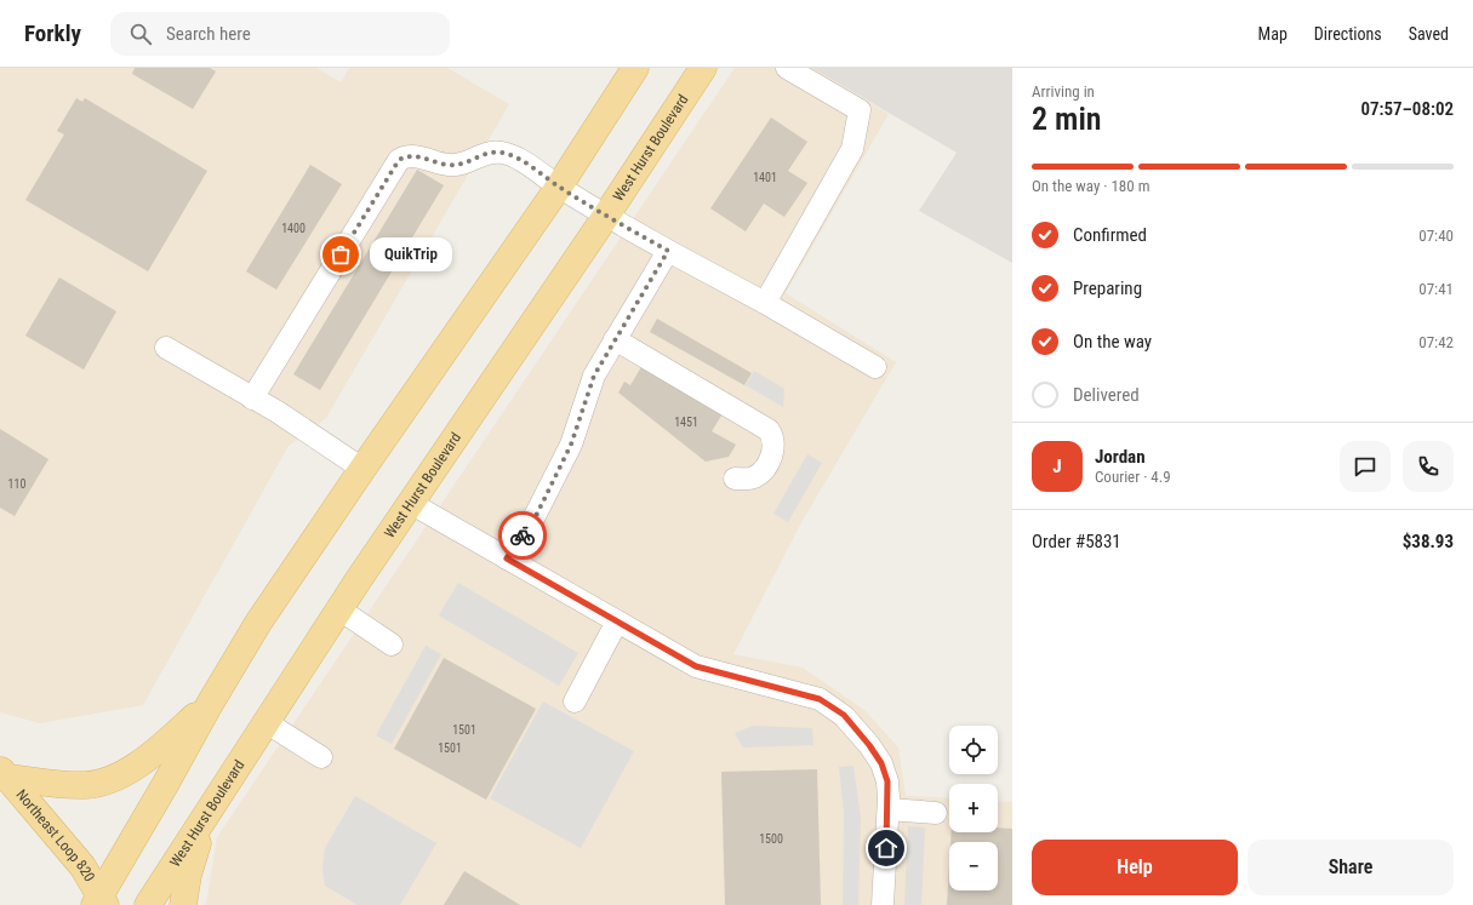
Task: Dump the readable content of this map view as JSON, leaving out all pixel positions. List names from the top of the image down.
{
  "streets": {
    "main road": ["West Hurst Boulevard", "Northeast Loop 820"]
  },
  "places": ["QuikTrip"],
  "house_numbers": [
    "1401",
    "1400",
    "1451",
    "110",
    "1501",
    "1501",
    "1500"
  ],
  "page": {
    "header": "Forkly",
    "search": "Search here",
    "nav": ["Map", "Directions", "Saved"],
    "heading": ["2 min", "Arriving in", "07:57–08:02"],
    "panel": [
      "Jordan",
      "Courier · 4.9",
      "Order #5831",
      "$38.93"
    ],
    "bar": "On the way · 180 m",
    "list": [
      ["Confirmed", "07:40"],
      ["Preparing", "07:41"],
      ["On the way", "07:42"],
      "Delivered"
    ],
    "bubble": "QuikTrip",
    "round": "J",
    "map_buttons": ["+", "−"],
    "buttons": ["Help", "Share"]
  }
}
